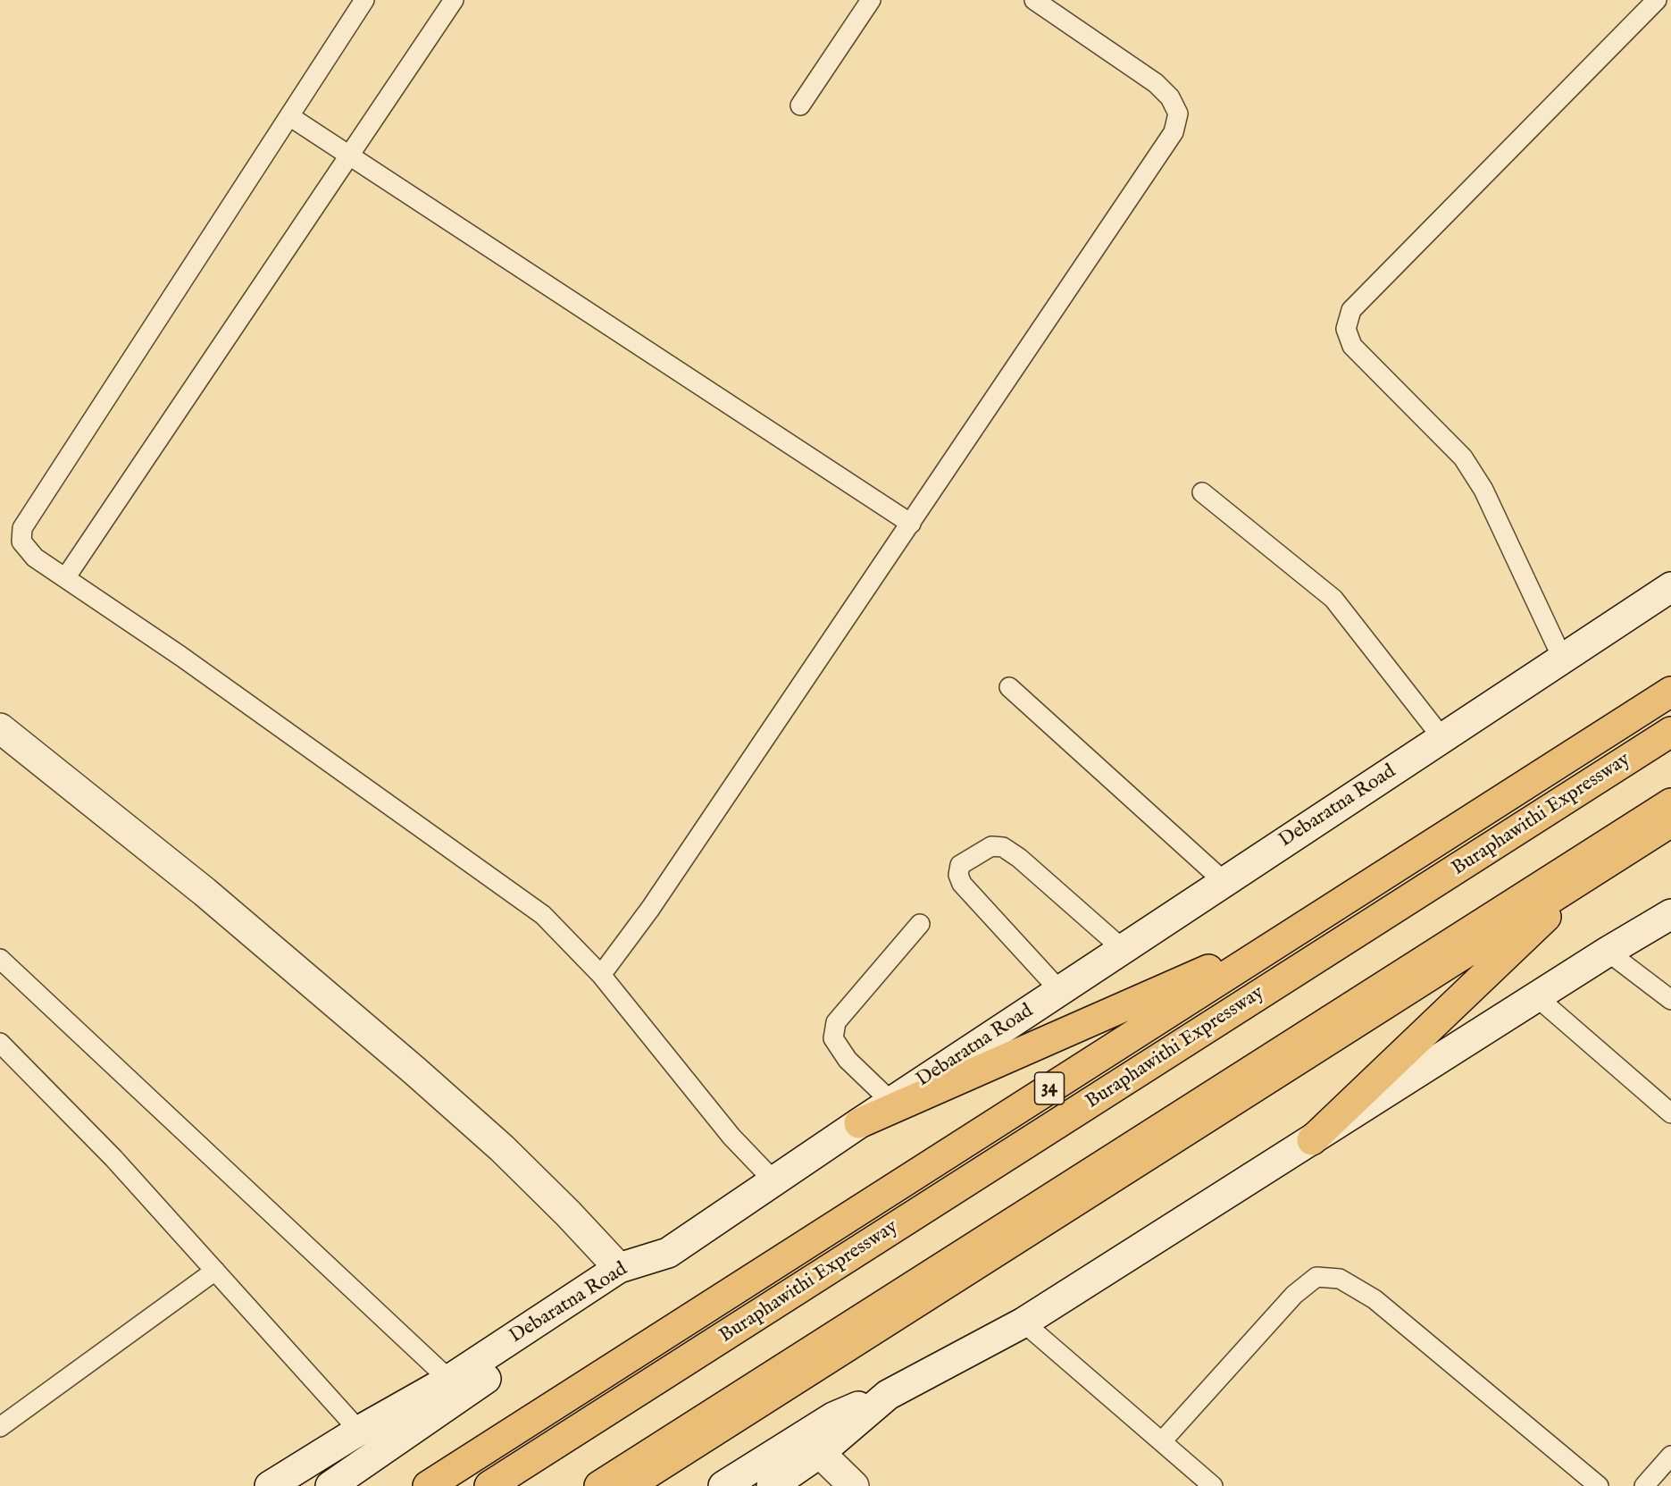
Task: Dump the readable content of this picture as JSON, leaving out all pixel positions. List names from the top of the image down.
{
  "streets": {
    "highway": ["Buraphawithi Expressway", "34"],
    "main road": ["Debaratna Road"]
  }
}
